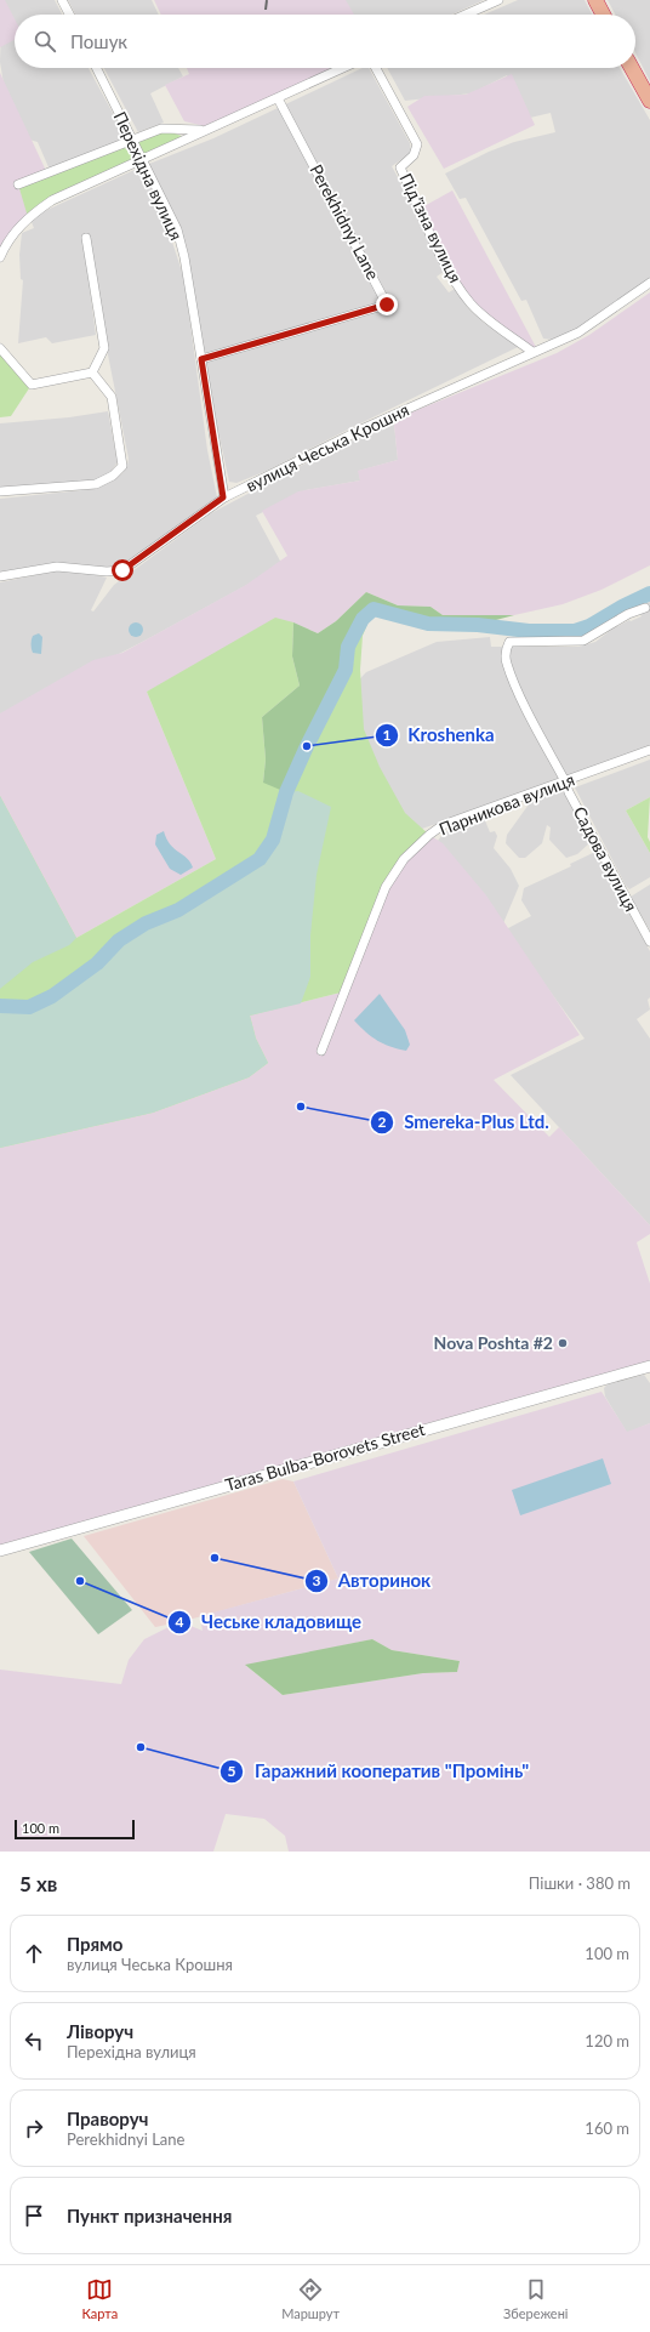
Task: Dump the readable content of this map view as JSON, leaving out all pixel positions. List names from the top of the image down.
{
  "streets": {
    "street": [
      "Перехідна вулиця",
      "Perekhidnyi Lane",
      "Підʼїзна вулиця",
      "вулиця Чеська Крошня",
      "Парникова вулиця",
      "Садова вулиця",
      "Taras Bulba-Borovets Street"
    ]
  },
  "crossings": [
    ["Перехідна вулиця", "Perekhidnyi Lane"],
    ["Перехідна вулиця", "вулиця Чеська Крошня"],
    ["Підʼїзна вулиця", "вулиця Чеська Крошня"],
    ["Парникова вулиця", "Садова вулиця"]
  ],
  "places": [
    "Kroshenka",
    "Smereka-Plus Ltd.",
    "Nova Poshta #2",
    "Авторинок",
    "Чеське кладовище",
    "Гаражний кооператив \"Промінь\""
  ],
  "scale_bar": "100 m",
  "page": {
    "search": "Пошук",
    "scale": "100 m",
    "heading": ["5 хв", "Пішки · 380 m"],
    "list": [
      ["Прямо", "вулиця Чеська Крошня", "100 m"],
      ["Ліворуч", "Перехідна вулиця", "120 m"],
      ["Праворуч", "Perekhidnyi Lane", "160 m"],
      "Пункт призначення"
    ],
    "nav": ["Карта", "Маршрут", "Збережені"]
  }
}
